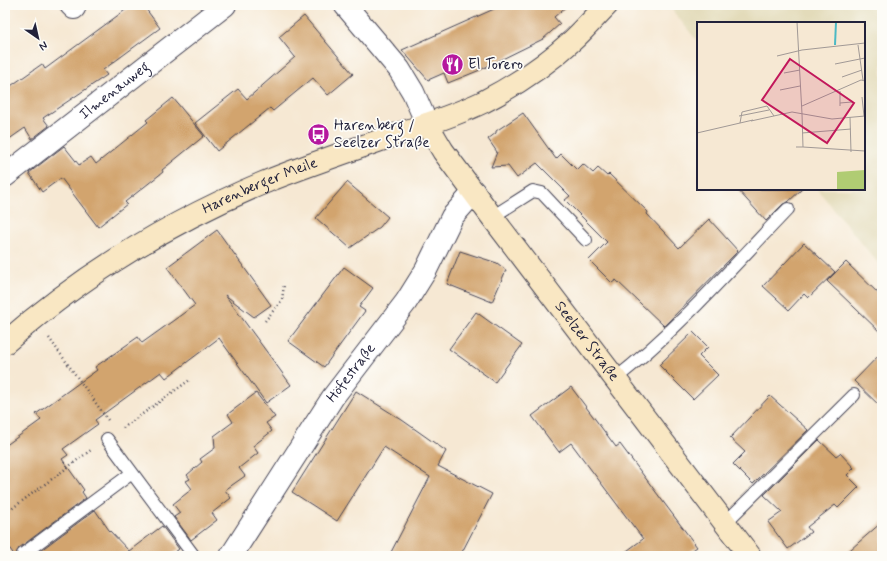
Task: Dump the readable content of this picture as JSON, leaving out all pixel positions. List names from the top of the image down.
{
  "streets": {
    "main road": ["Harenberger Meile", "Seelzer Straße"],
    "street": ["Ilmenauweg", "Höfestraße"]
  },
  "crossings": [
    ["Harenberger Meile", "Seelzer Straße"],
    ["Seelzer Straße", "Höfestraße"]
  ],
  "places": {
    "restaurant": ["El Torero"],
    "bus stop": ["Harenberg / Seelzer Straße"]
  },
  "north": "bottom right"
}
